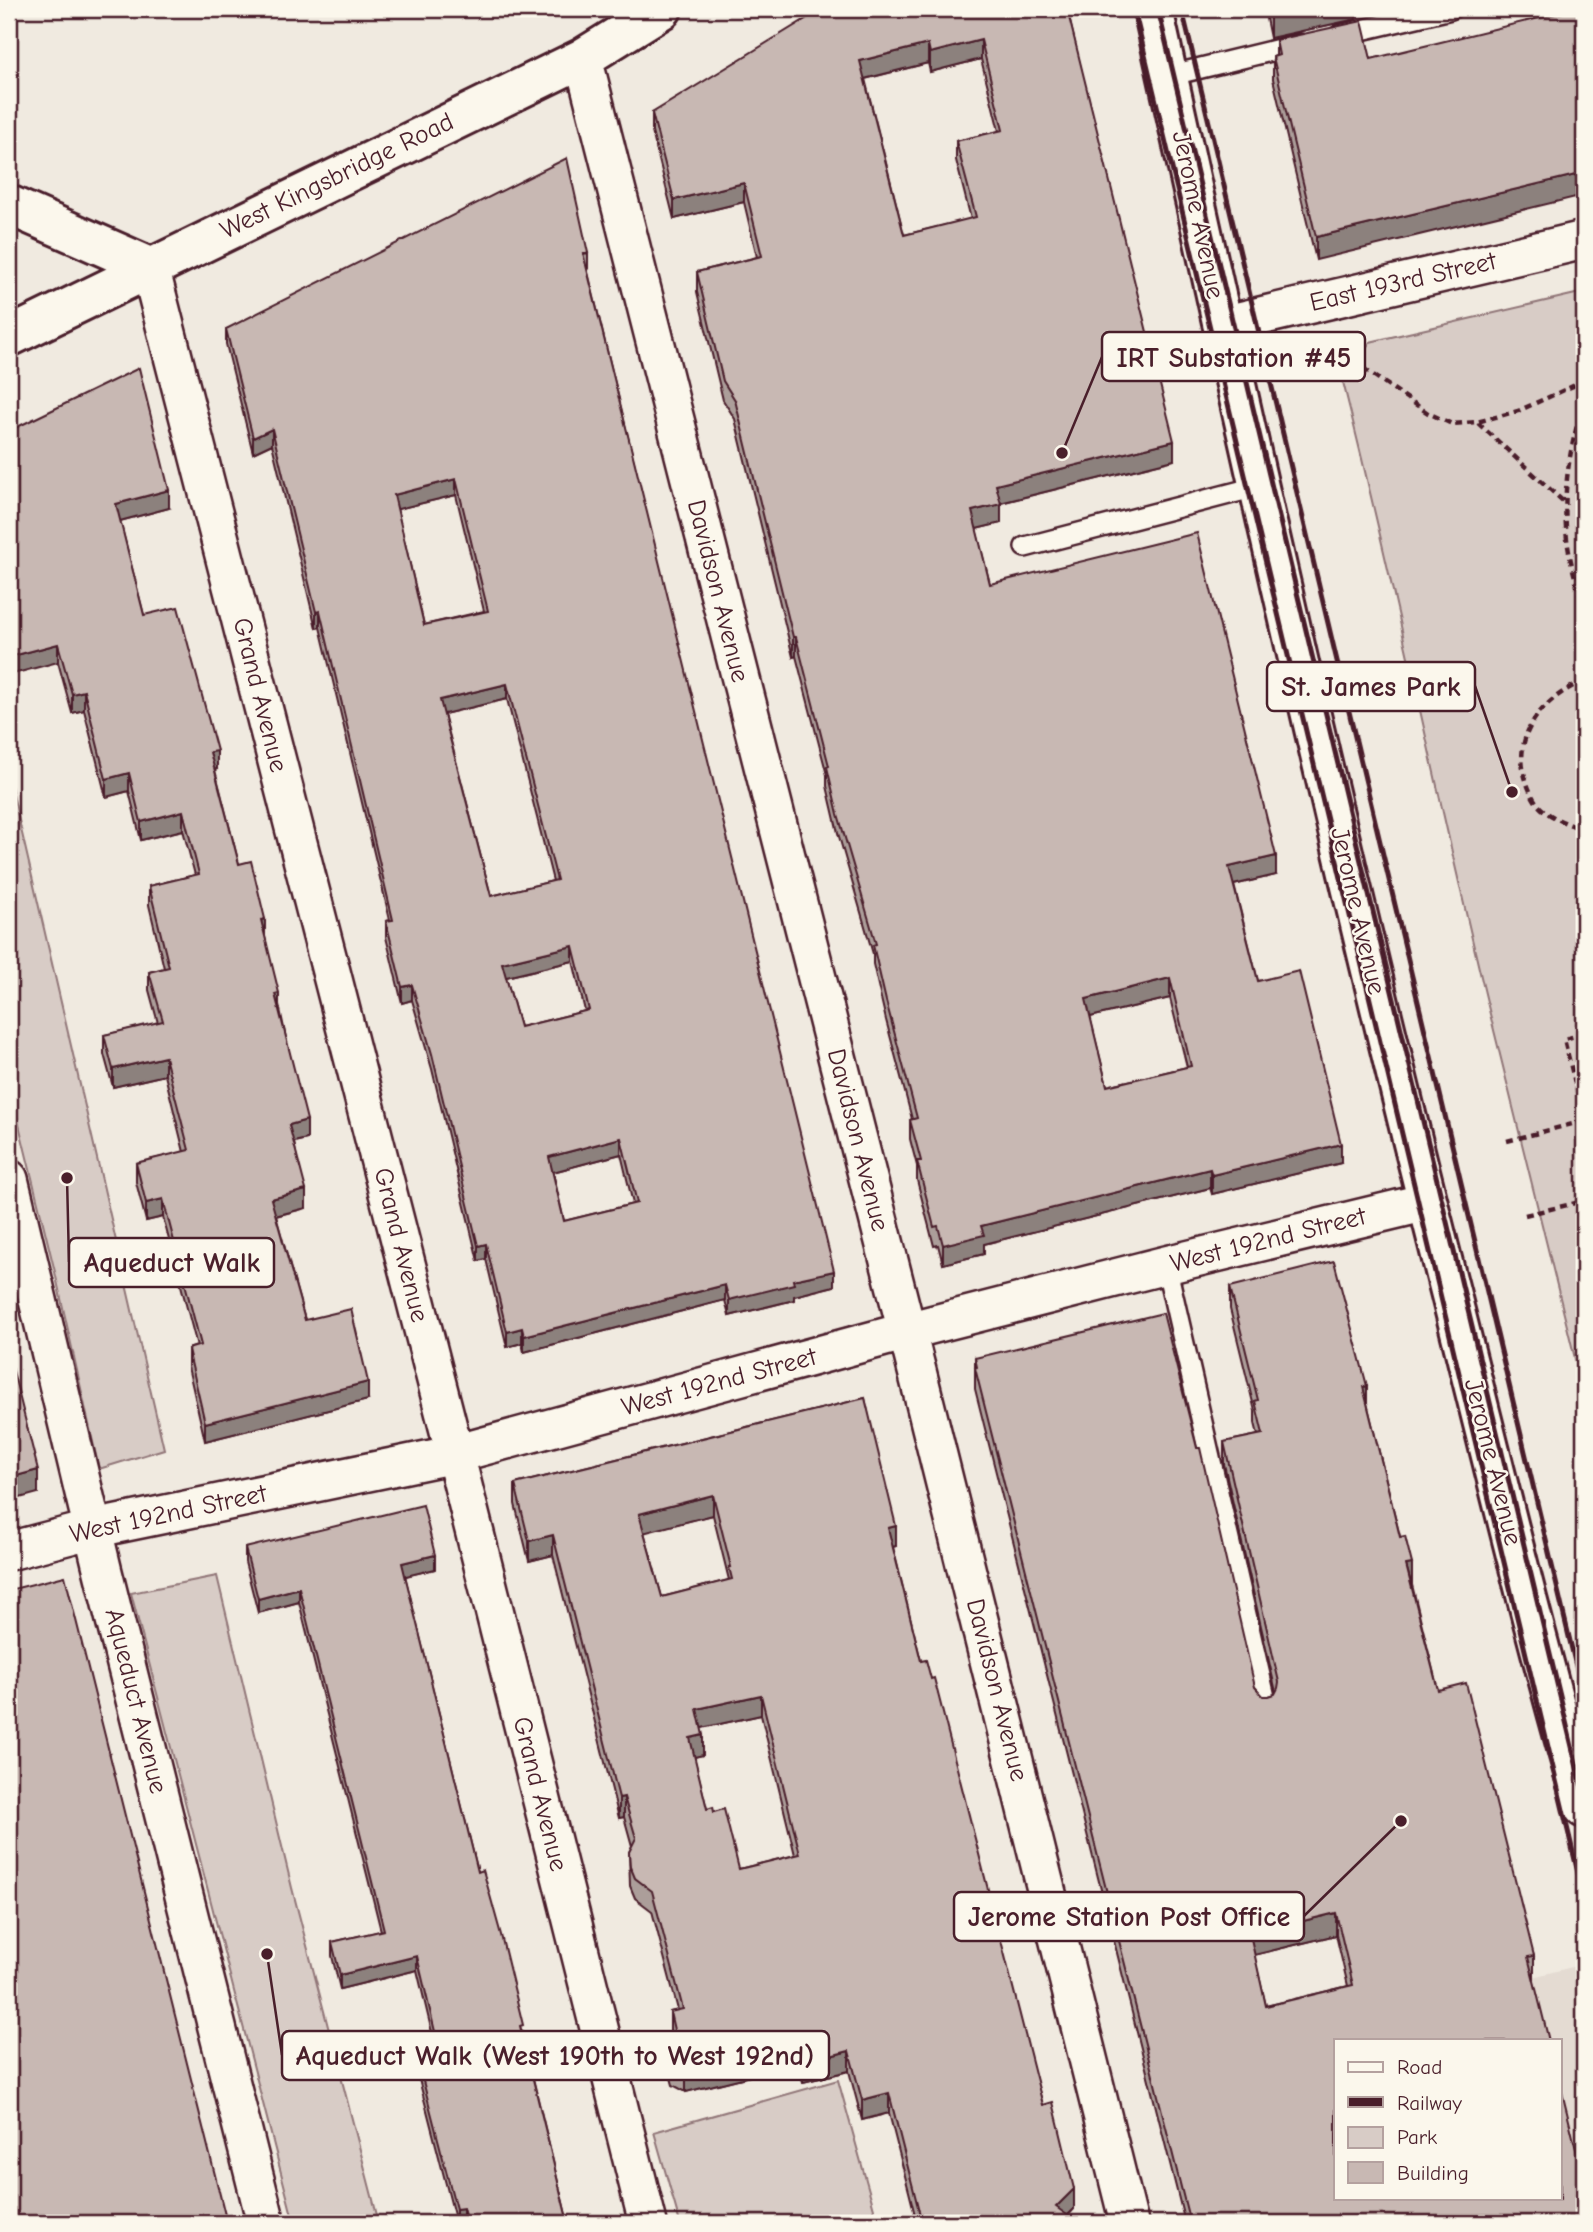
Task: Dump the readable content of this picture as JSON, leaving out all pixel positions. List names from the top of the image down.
{
  "streets": {
    "main road": ["West Kingsbridge Road", "Jerome Avenue"],
    "street": [
      "East 193rd Street",
      "Davidson Avenue",
      "Grand Avenue",
      "West 192nd Street",
      "Aqueduct Avenue"
    ]
  },
  "crossings": [
    ["West Kingsbridge Road", "Davidson Avenue"],
    ["West Kingsbridge Road", "Grand Avenue"],
    ["Jerome Avenue", "East 193rd Street"],
    ["Jerome Avenue", "West 192nd Street"],
    ["Davidson Avenue", "West 192nd Street"],
    ["Grand Avenue", "West 192nd Street"],
    ["West 192nd Street", "Aqueduct Avenue"]
  ],
  "places": [
    "IRT Substation #45",
    "St. James Park",
    "Aqueduct Walk",
    "Jerome Station Post Office",
    "Aqueduct Walk (West 190th to West 192nd)"
  ],
  "legend": [
    "Road",
    "Railway",
    "Park",
    "Building"
  ]
}
